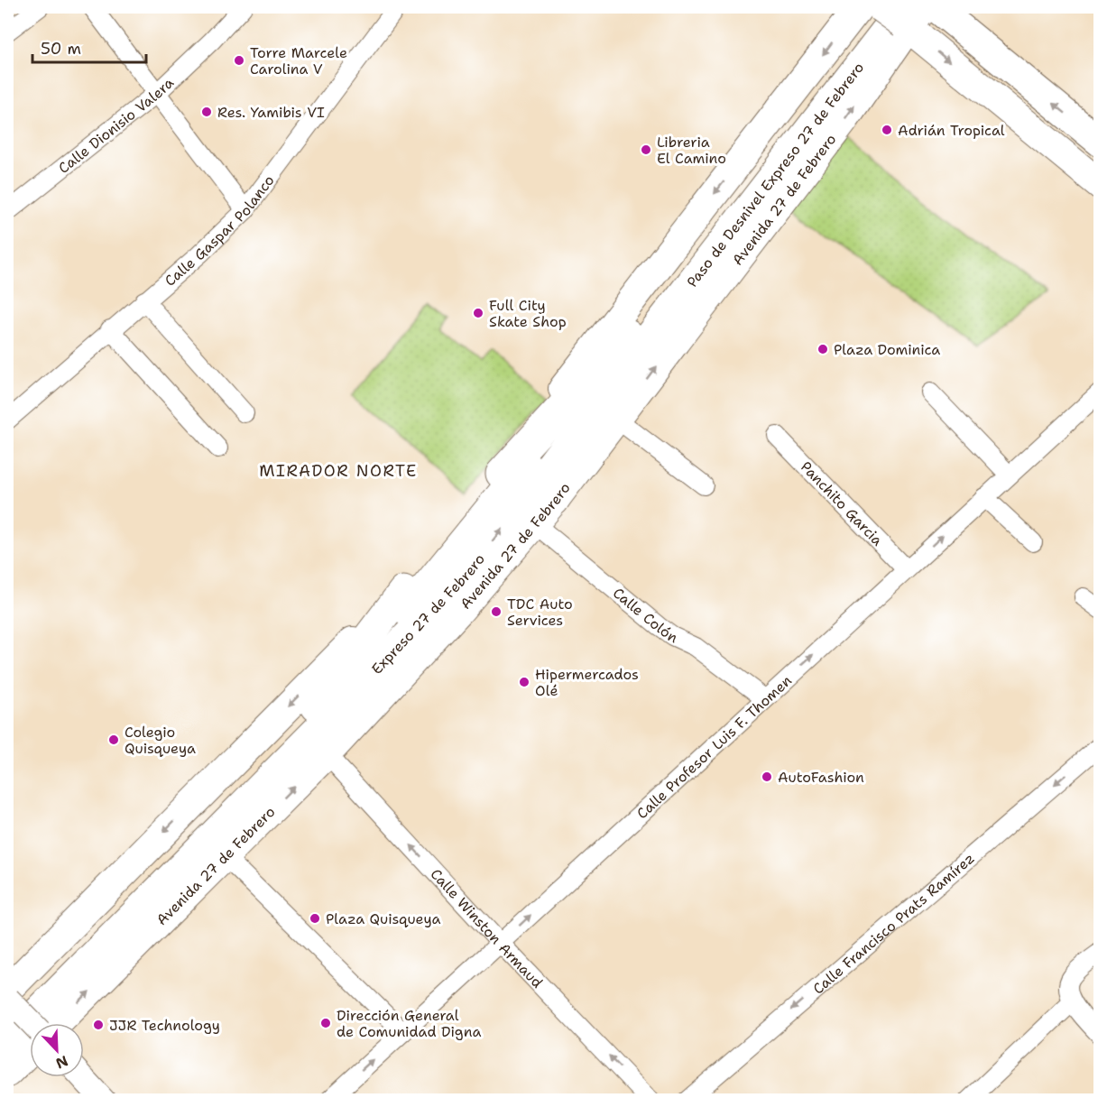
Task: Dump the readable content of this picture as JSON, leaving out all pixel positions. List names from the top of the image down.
{
  "streets": {
    "highway": ["Paso de Desnivel Expreso 27 de Febrero", "Expreso 27 de Febrero"],
    "main road": ["Avenida 27 de Febrero"],
    "street": [
      "Calle Dionisio Valera",
      "Calle Gaspar Polanco",
      "Panchito Garcia",
      "Calle Colón",
      "Calle Profesor Luis F. Thomen",
      "Calle Francisco Prats Ramírez",
      "Calle Winston Armaud"
    ]
  },
  "crossings": [
    ["Paso de Desnivel Expreso 27 de Febrero", "Avenida 27 de Febrero"],
    ["Paso de Desnivel Expreso 27 de Febrero", "Expreso 27 de Febrero"],
    ["Avenida 27 de Febrero", "Calle Colón"],
    ["Avenida 27 de Febrero", "Calle Winston Armaud"],
    ["Panchito Garcia", "Calle Profesor Luis F. Thomen"],
    ["Calle Colón", "Calle Profesor Luis F. Thomen"],
    ["Calle Profesor Luis F. Thomen", "Calle Winston Armaud"]
  ],
  "one_way": ["Calle Profesor Luis F. Thomen", "Calle Francisco Prats Ramírez"],
  "districts": ["MIRADOR NORTE"],
  "places": [
    "Torre Marcele Carolina V",
    "Res. Yamibis VI",
    "Adrián Tropical",
    "Libreria El Camino",
    "Full City Skate Shop",
    "Plaza Dominica",
    "TDC Auto Services",
    "Hipermercados Olé",
    "Colegio Quisqueya",
    "AutoFashion",
    "Plaza Quisqueya",
    "Dirección General de Comunidad Digna",
    "JJR Technology"
  ],
  "scale_bar": "50 m",
  "north": "bottom right"
}
